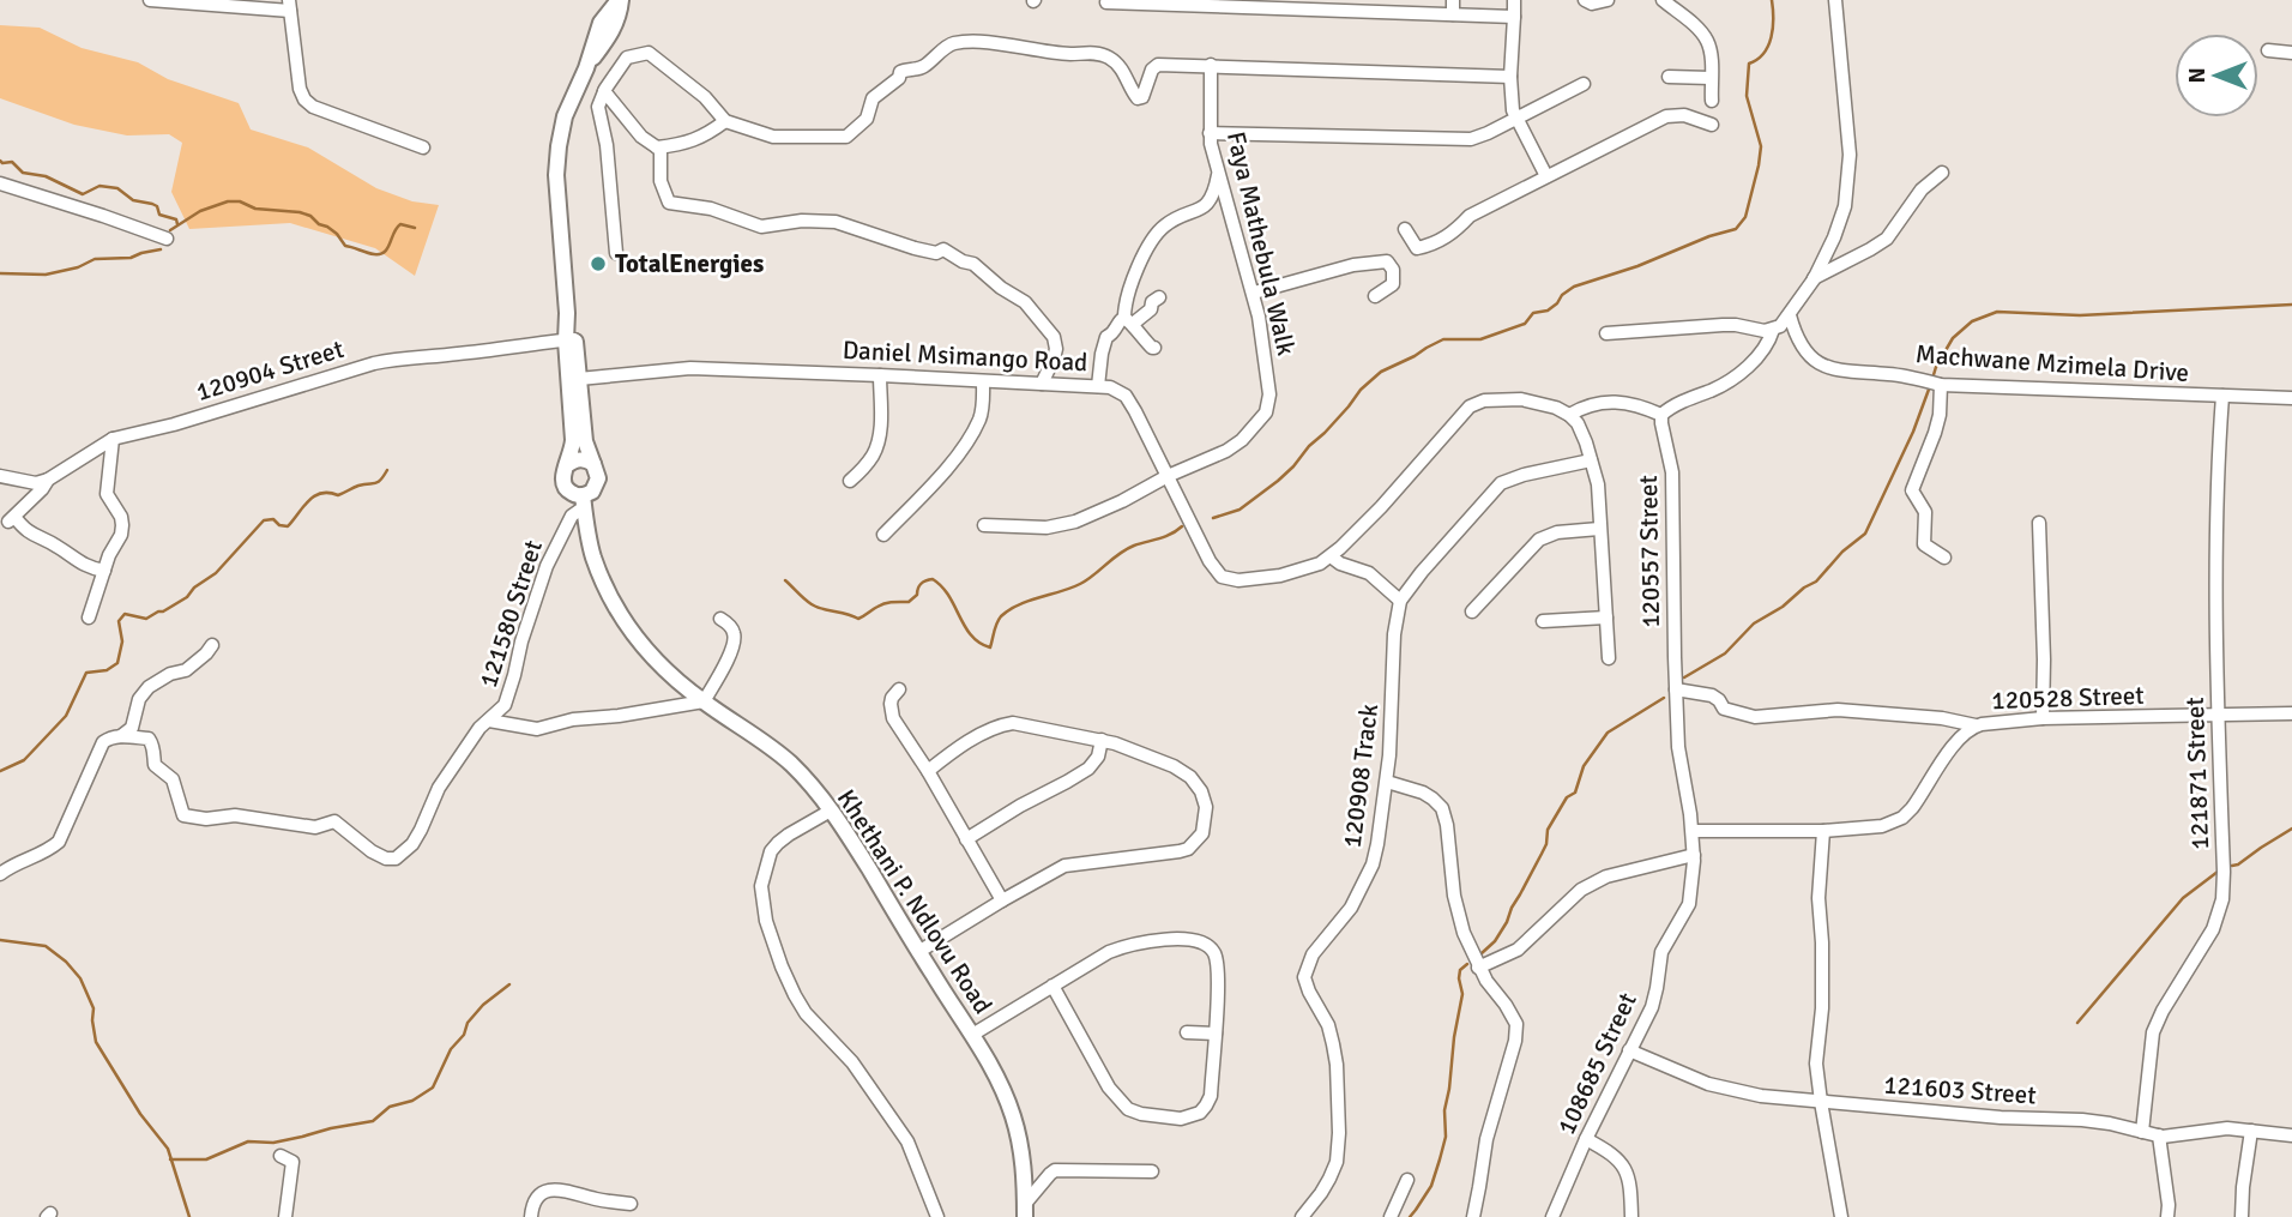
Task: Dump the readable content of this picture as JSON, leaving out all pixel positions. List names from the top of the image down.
{
  "streets": {
    "street": [
      "Faya Mathebula Walk",
      "Daniel Msimango Road",
      "Machwane Mzimela Drive",
      "120904 Street",
      "120557 Street",
      "121580 Street",
      "120528 Street",
      "121871 Street",
      "120908 Track",
      "Khethani P. Ndlovu Road",
      "108685 Street",
      "121603 Street"
    ]
  },
  "crossings": [
    ["Faya Mathebula Walk", "Daniel Msimango Road"],
    ["Machwane Mzimela Drive", "121871 Street"],
    ["120557 Street", "120528 Street"],
    ["120557 Street", "108685 Street"],
    ["121580 Street", "Khethani P. Ndlovu Road"],
    ["120528 Street", "121871 Street"],
    ["120528 Street", "108685 Street"],
    ["121871 Street", "121603 Street"],
    ["108685 Street", "121603 Street"]
  ],
  "places": ["TotalEnergies"],
  "north": "left"
}
